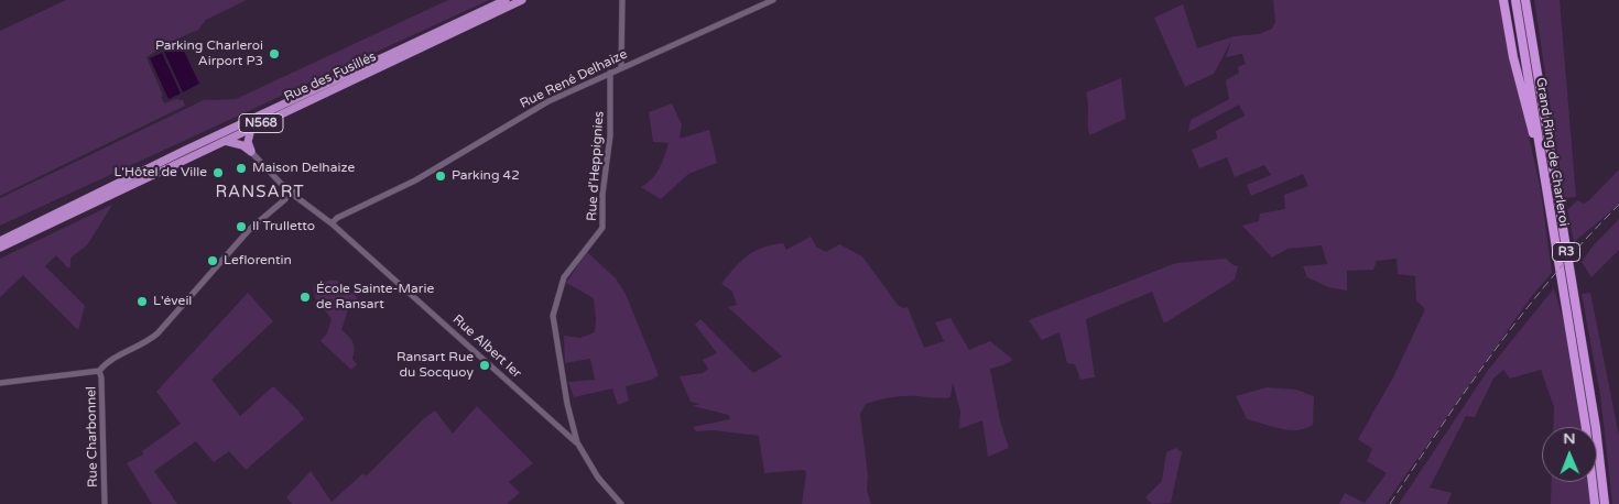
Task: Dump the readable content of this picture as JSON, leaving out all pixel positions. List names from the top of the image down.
{
  "streets": {
    "highway": [
      "Rue des Fusillés",
      "N568",
      "Grand Ring de Charleroi",
      "R3"
    ],
    "street": [
      "Rue René Delhaize",
      "Rue d'Heppignies",
      "Rue Albert Ier",
      "Rue Charbonnel"
    ]
  },
  "crossings": [
    ["Rue René Delhaize", "Rue d'Heppignies"],
    ["Rue René Delhaize", "Rue Albert Ier"],
    ["Rue d'Heppignies", "Rue Albert Ier"]
  ],
  "districts": ["RANSART"],
  "places": [
    "Parking Charleroi Airport P3",
    "Maison Delhaize",
    "L'Hôtel de Ville",
    "Parking 42",
    "Il Trulletto",
    "Leflorentin",
    "École Sainte-Marie de Ransart",
    "L'éveil",
    "Ransart Rue du Socquoy"
  ],
  "north": "top"
}
